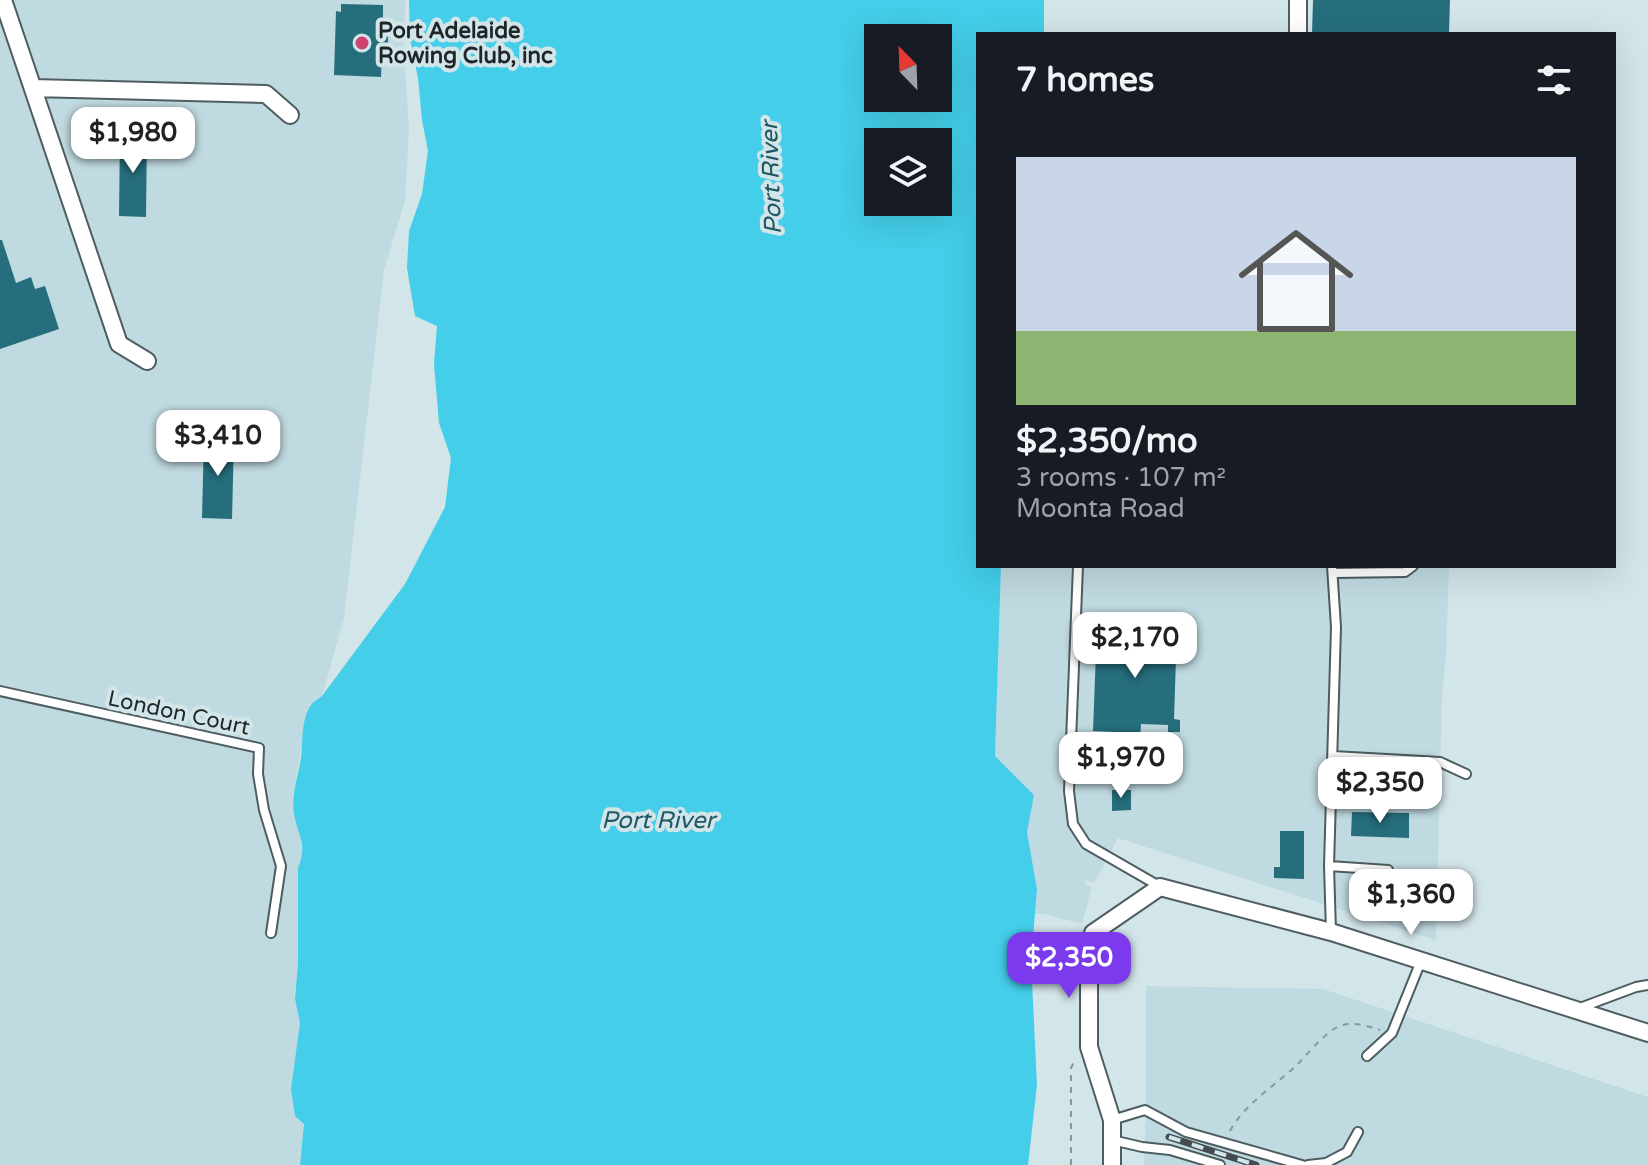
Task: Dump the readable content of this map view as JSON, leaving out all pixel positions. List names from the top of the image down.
{
  "streets": {
    "lane": ["London Court"]
  },
  "water": ["Port River"],
  "places": ["Port Adelaide Rowing Club, inc"],
  "north": "top left",
  "page": {
    "heading": "7 homes",
    "price": [
      "$1,980",
      "$3,410",
      "$2,170",
      "$1,970",
      "$2,350",
      "$1,360",
      "$2,350"
    ],
    "list": [
      {
        "name": "$2,350/mo",
        "note": "3 rooms · 107 m² · Moonta Road"
      }
    ]
  }
}
